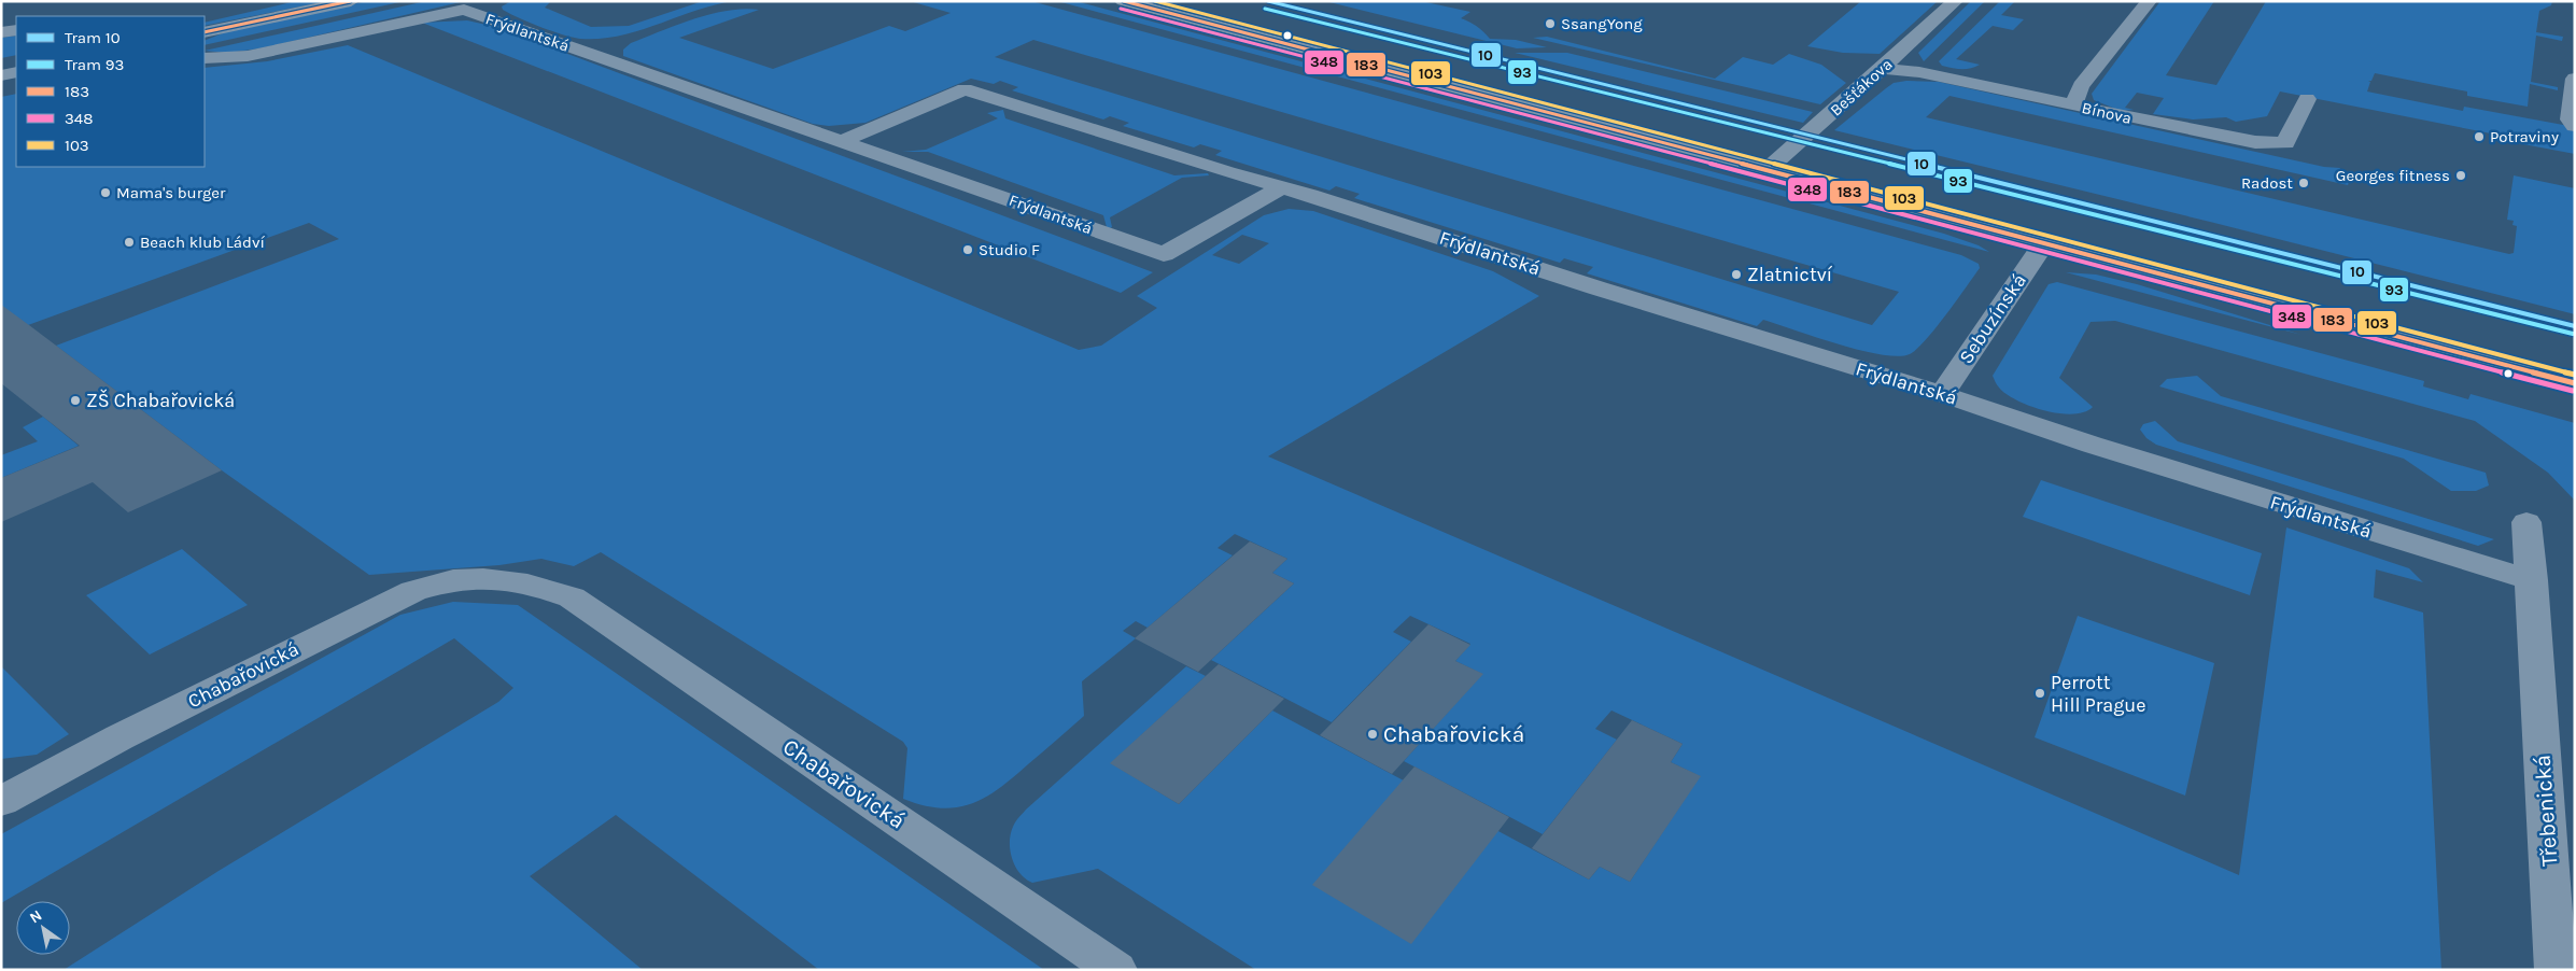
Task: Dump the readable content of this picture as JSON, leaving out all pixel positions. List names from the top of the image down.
{
  "streets": {
    "street": [
      "Frýdlantská",
      "Bešťákova",
      "Bínova",
      "Sebuzínská",
      "Chabařovická",
      "Třebenická"
    ]
  },
  "crossings": [
    ["Frýdlantská", "Sebuzínská"],
    ["Frýdlantská", "Třebenická"],
    ["Bešťákova", "Bínova"]
  ],
  "places": [
    "SsangYong",
    "Potraviny",
    "Georges fitness",
    "Radost",
    "Mama's burger",
    "Beach klub Ládví",
    "Studio F",
    "Zlatnictví",
    "ZŠ Chabařovická",
    "Perrott Hill Prague",
    "Chabařovická"
  ],
  "lines": [
    "tram line 10",
    "transit line 183",
    "transit line 103",
    "tram line 93",
    "transit line 348"
  ],
  "legend": [
    "Tram 10",
    "Tram 93",
    "183",
    "348",
    "103"
  ],
  "north": "top left"
}
